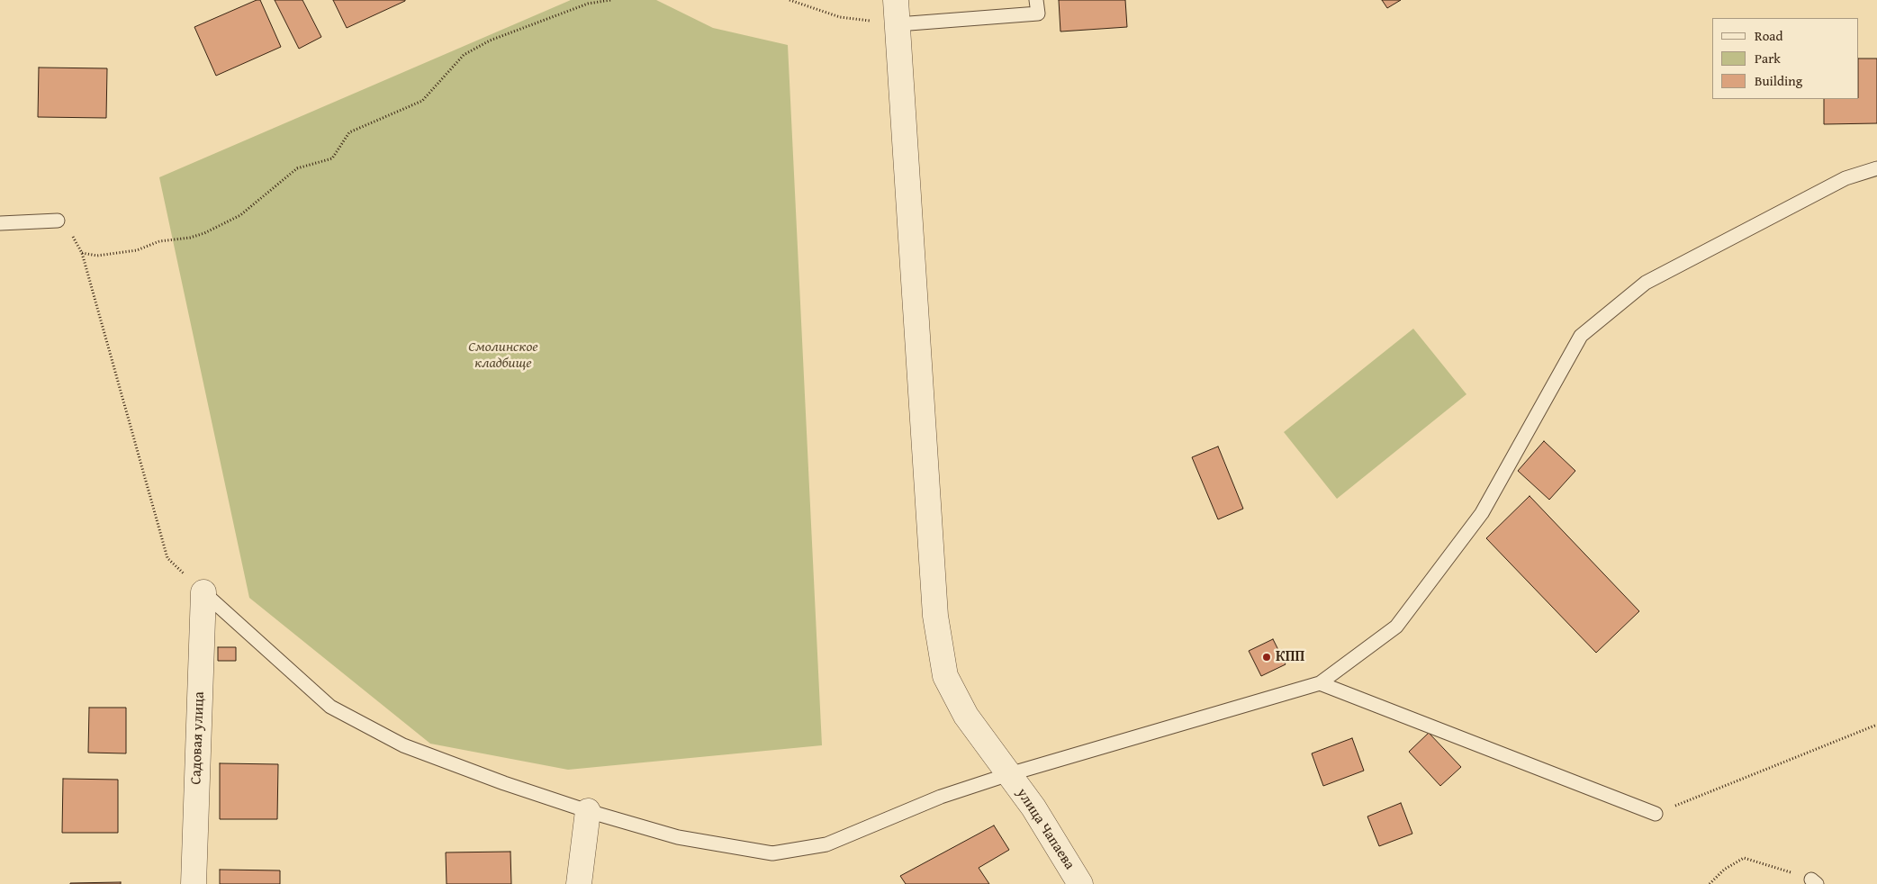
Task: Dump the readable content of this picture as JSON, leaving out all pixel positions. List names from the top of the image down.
{
  "streets": {
    "street": ["Садовая улица", "улица Чапаева"]
  },
  "parks": ["Смолинское кладбище"],
  "places": ["КПП"],
  "legend": ["Road", "Park", "Building"]
}
